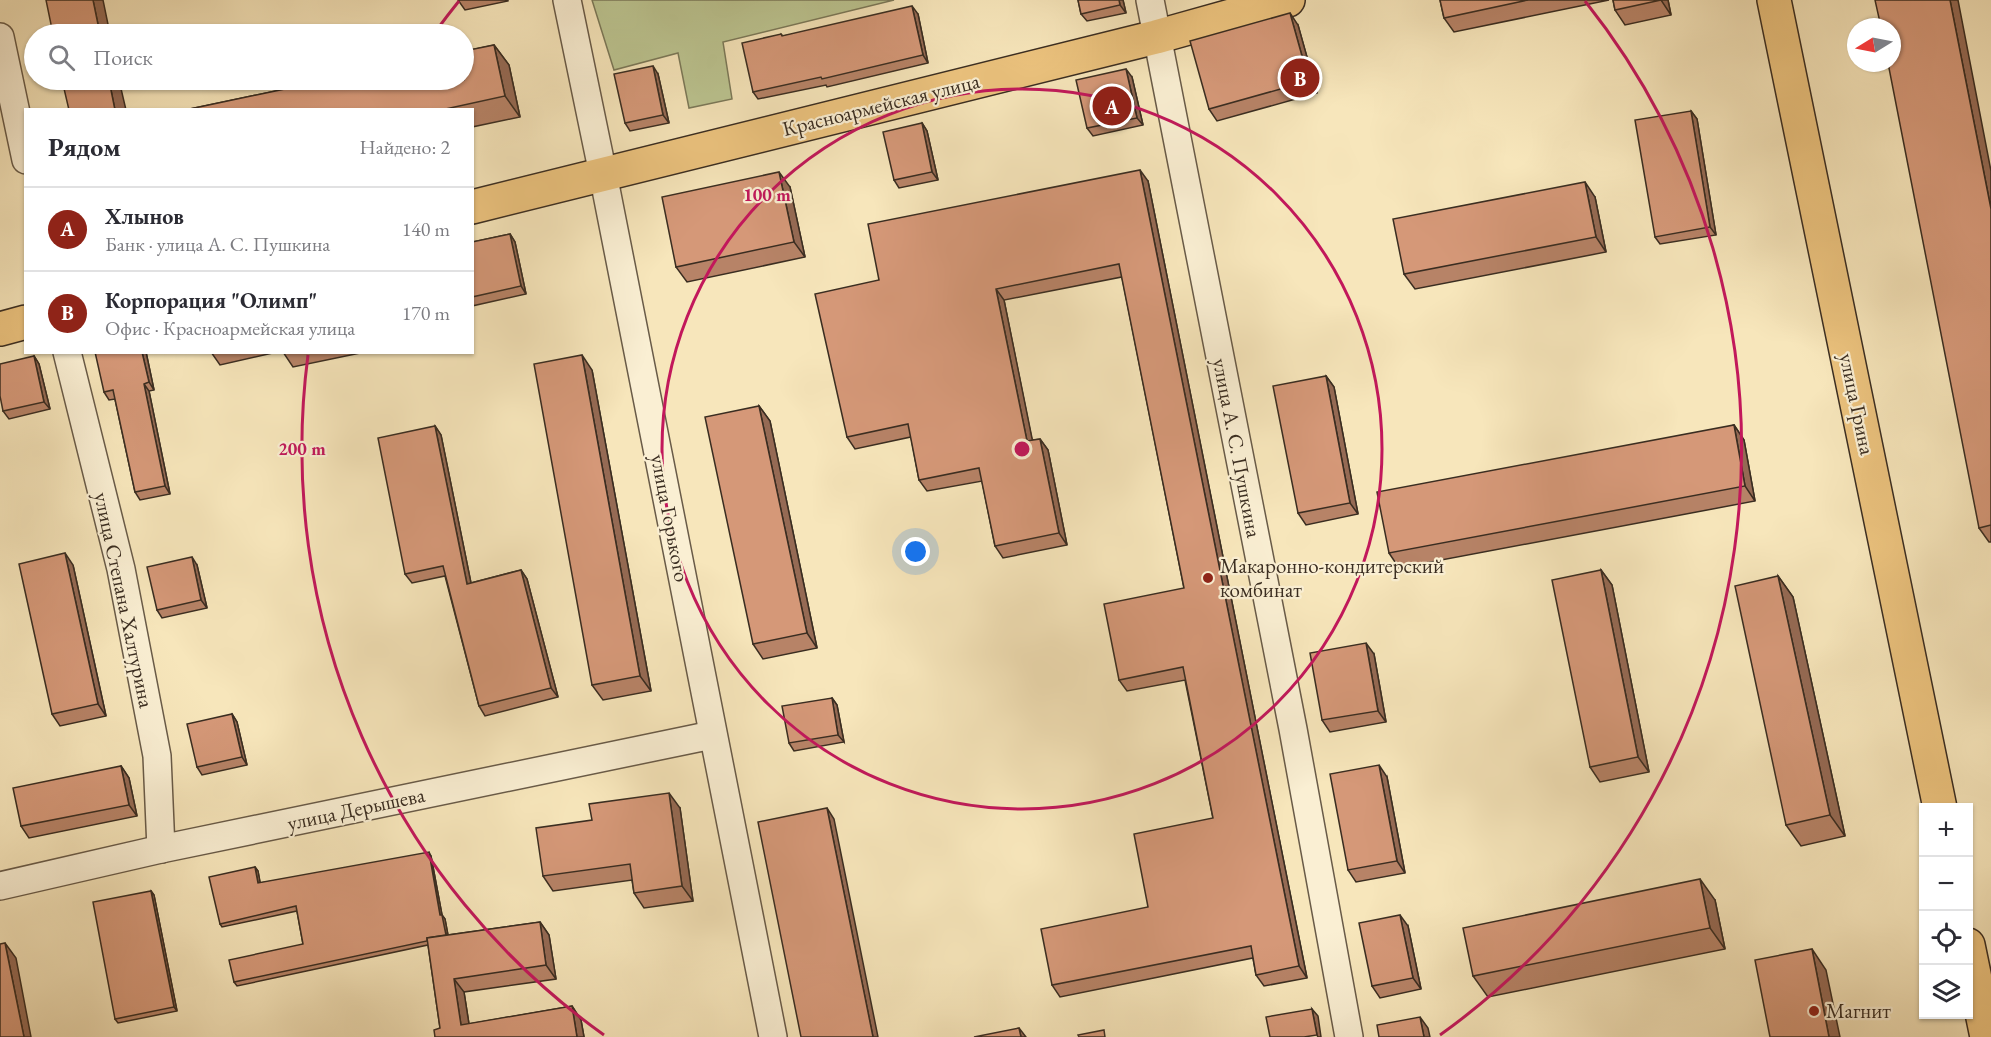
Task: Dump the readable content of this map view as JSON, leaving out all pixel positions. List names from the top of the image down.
{
  "streets": {
    "main road": ["Красноармейская улица", "улица Грина"],
    "street": [
      "улица А. С. Пушкина",
      "улица Горького",
      "улица Степана Халтурина",
      "улица Дерышева"
    ]
  },
  "crossings": [
    ["Красноармейская улица", "улица А. С. Пушкина"],
    ["Красноармейская улица", "улица Горького"],
    ["улица Горького", "улица Дерышева"],
    ["улица Степана Халтурина", "улица Дерышева"]
  ],
  "places": ["Макаронно-кондитерский комбинат", "Магнит"],
  "north": "left",
  "page": {
    "search": "Поиск",
    "pins": ["B", "A"],
    "heading": ["Рядом", "Найдено: 2"],
    "list": [
      {
        "mark": "A",
        "name": "Хлынов",
        "note": "Банк · улица А. С. Пушкина",
        "value": "140 m"
      },
      {
        "mark": "B",
        "name": "Корпорация \"Олимп\"",
        "note": "Офис · Красноармейская улица",
        "value": "170 m"
      }
    ],
    "map_buttons": ["+", "−"]
  },
  "rings": ["100 m", "200 m"]
}
